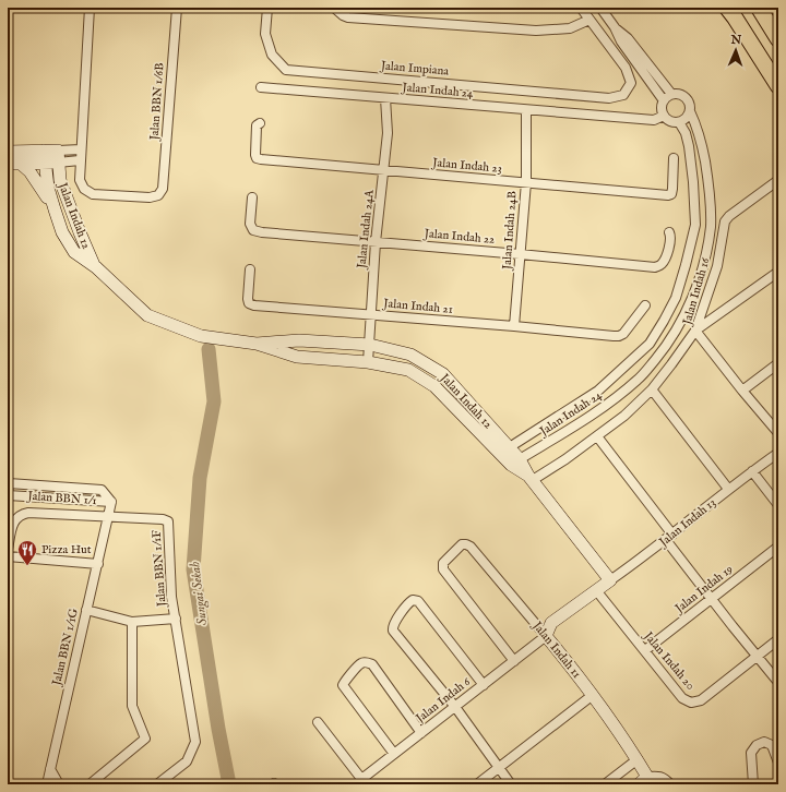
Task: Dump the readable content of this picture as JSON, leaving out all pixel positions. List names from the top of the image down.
{
  "streets": {
    "street": [
      "Jalan Impiana",
      "Jalan Indah 24",
      "Jalan BBN 1/6B",
      "Jalan Indah 23",
      "Jalan Indah 12",
      "Jalan Indah 24A",
      "Jalan Indah 24B",
      "Jalan Indah 22",
      "Jalan Indah 16",
      "Jalan Indah 21",
      "Jalan BBN 1/1",
      "Jalan Indah 13",
      "Jalan BBN 1/1F",
      "Jalan Indah 19",
      "Jalan BBN 1/1G",
      "Jalan Indah 11",
      "Jalan Indah 20",
      "Jalan Indah 6"
    ]
  },
  "crossings": [
    ["Jalan Indah 24", "Jalan Indah 12"],
    ["Jalan Indah 24", "Jalan Indah 24A"],
    ["Jalan Indah 24", "Jalan Indah 24B"],
    ["Jalan Indah 23", "Jalan Indah 24A"],
    ["Jalan Indah 23", "Jalan Indah 24B"],
    ["Jalan Indah 12", "Jalan Indah 24A"],
    ["Jalan Indah 12", "Jalan Indah 13"],
    ["Jalan Indah 24A", "Jalan Indah 22"],
    ["Jalan Indah 24A", "Jalan Indah 21"],
    ["Jalan Indah 24B", "Jalan Indah 22"],
    ["Jalan Indah 24B", "Jalan Indah 21"],
    ["Jalan BBN 1/1", "Jalan BBN 1/1G"],
    ["Jalan Indah 13", "Jalan Indah 11"],
    ["Jalan Indah 13", "Jalan Indah 20"],
    ["Jalan Indah 13", "Jalan Indah 6"],
    ["Jalan BBN 1/1F", "Jalan BBN 1/1G"],
    ["Jalan Indah 19", "Jalan Indah 20"],
    ["Jalan Indah 11", "Jalan Indah 6"]
  ],
  "water": ["Sungai Sekah"],
  "places": {
    "restaurant": ["Pizza Hut"]
  },
  "north": "top"
}
